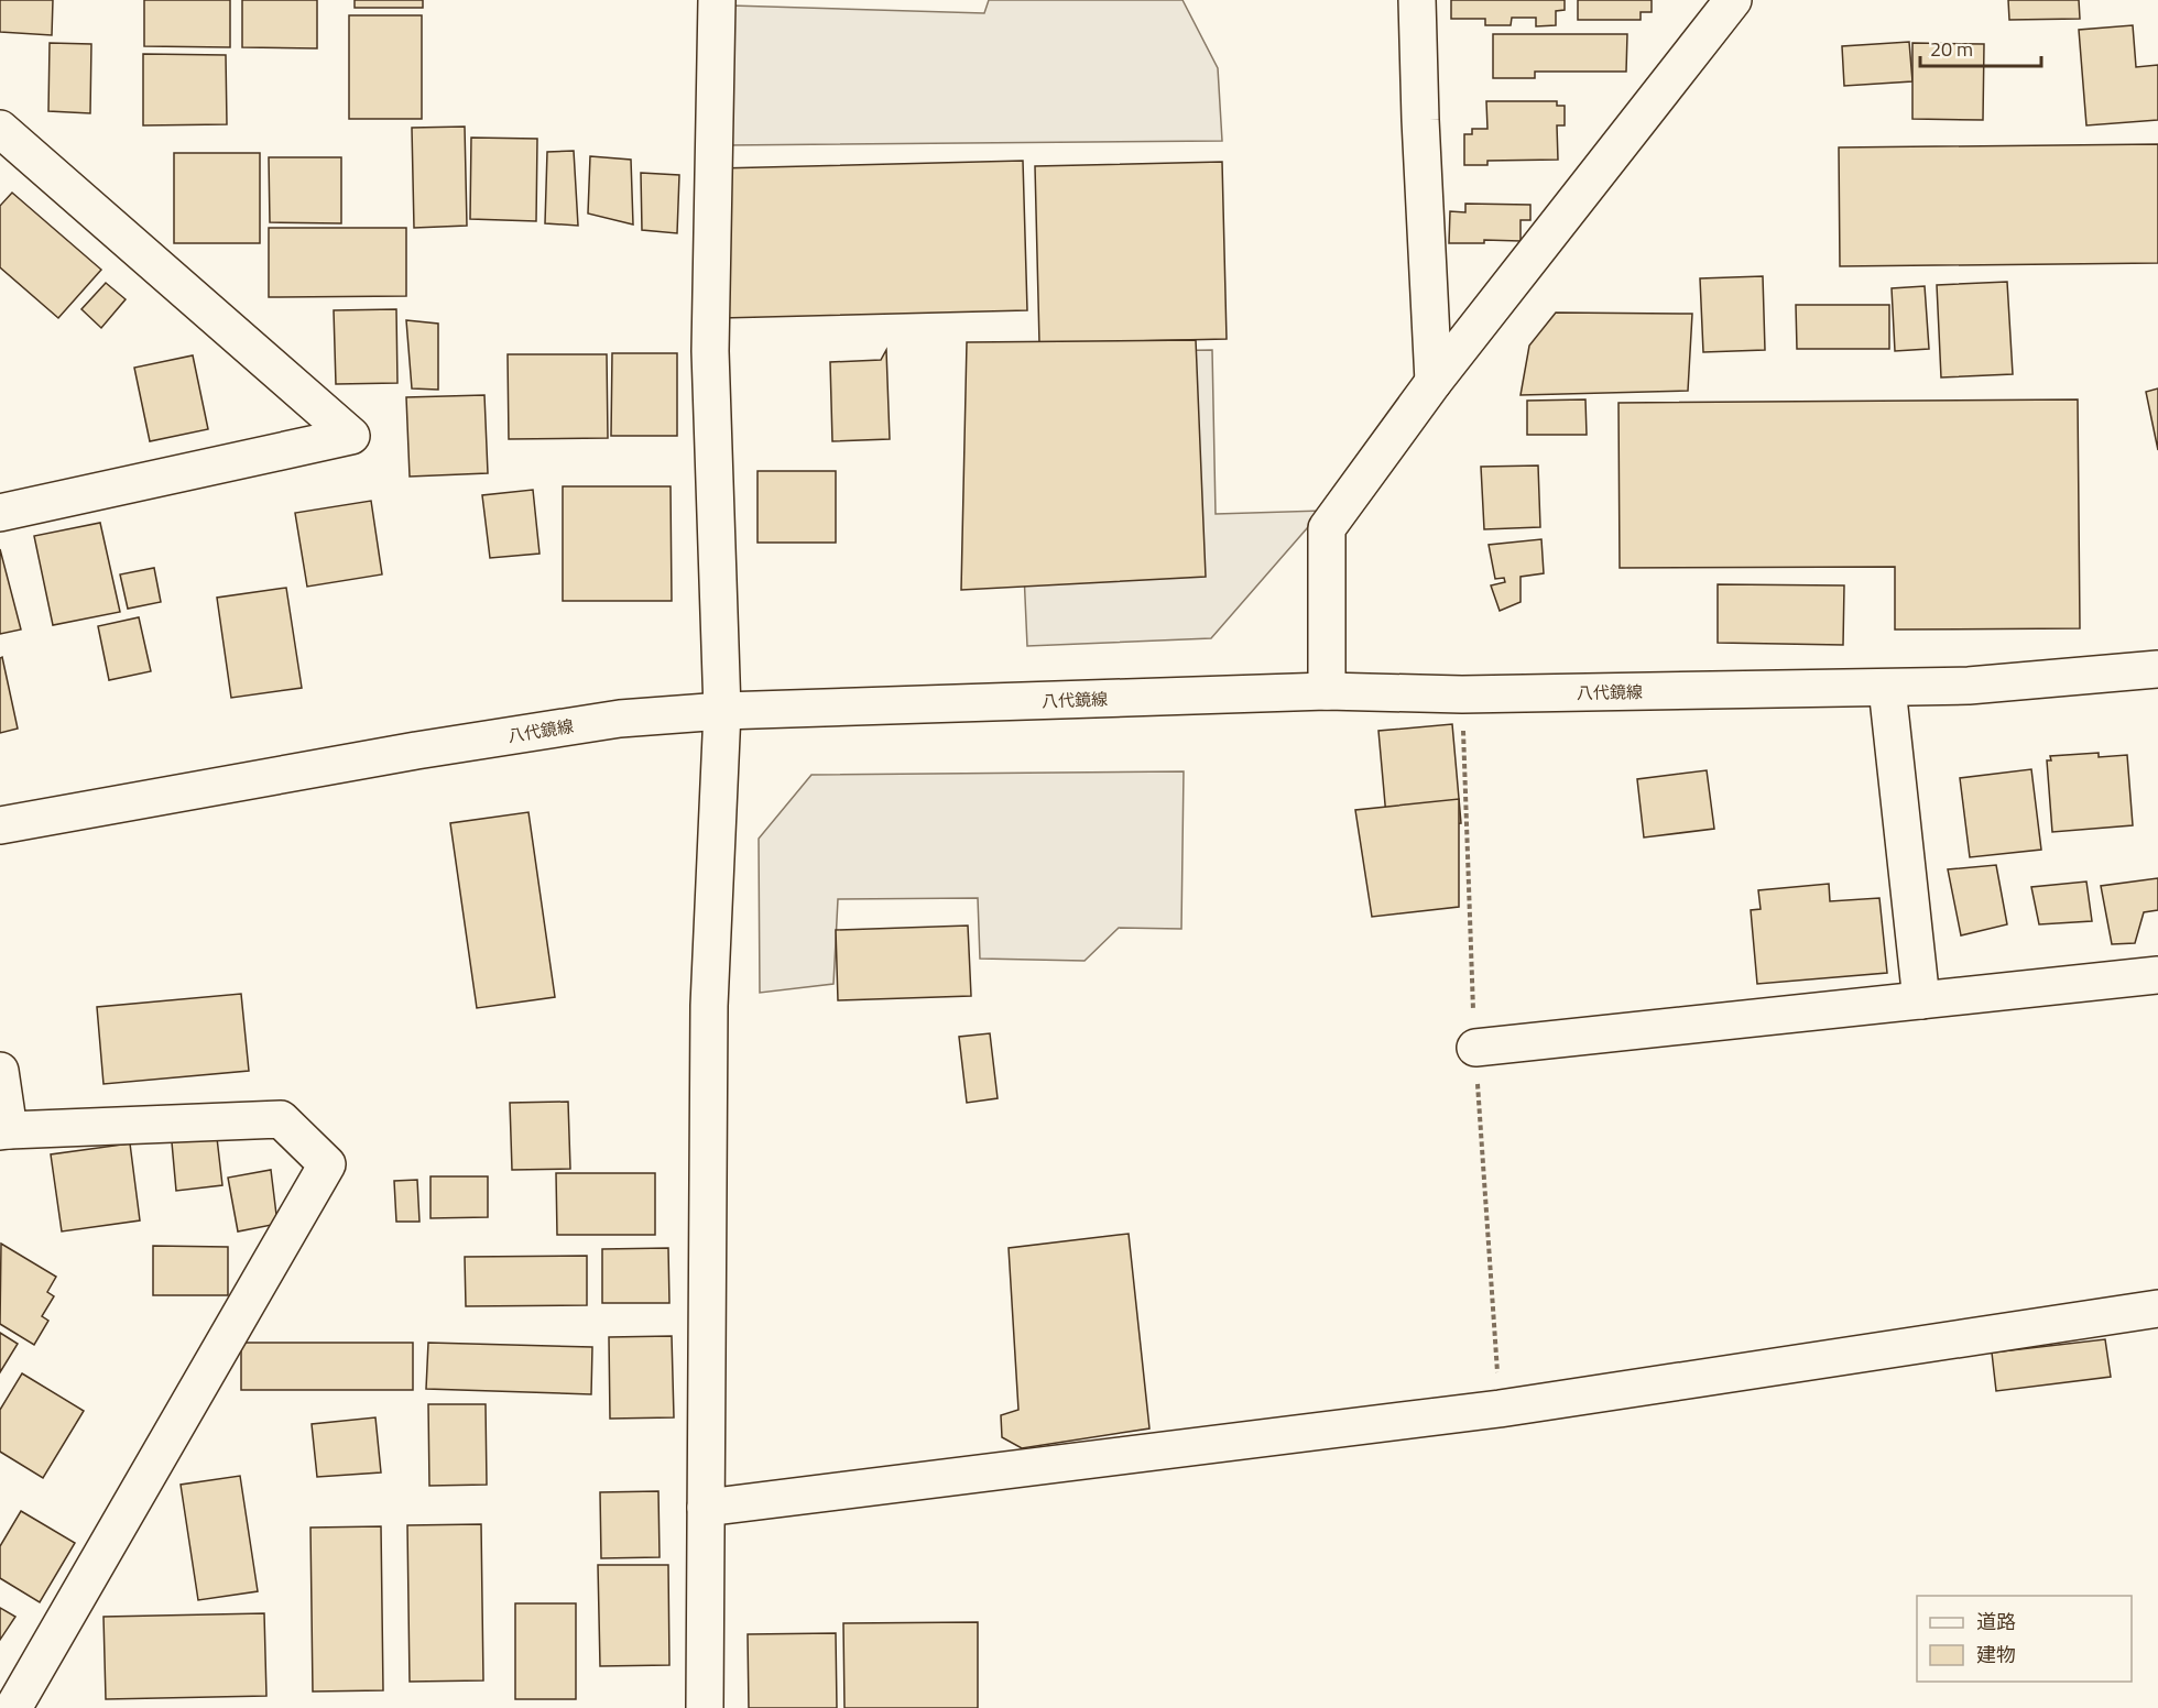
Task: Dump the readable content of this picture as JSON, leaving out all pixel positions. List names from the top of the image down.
{
  "streets": {
    "street": ["八代鏡線"]
  },
  "legend": ["道路", "建物"],
  "scale_bar": "20 m"
}
